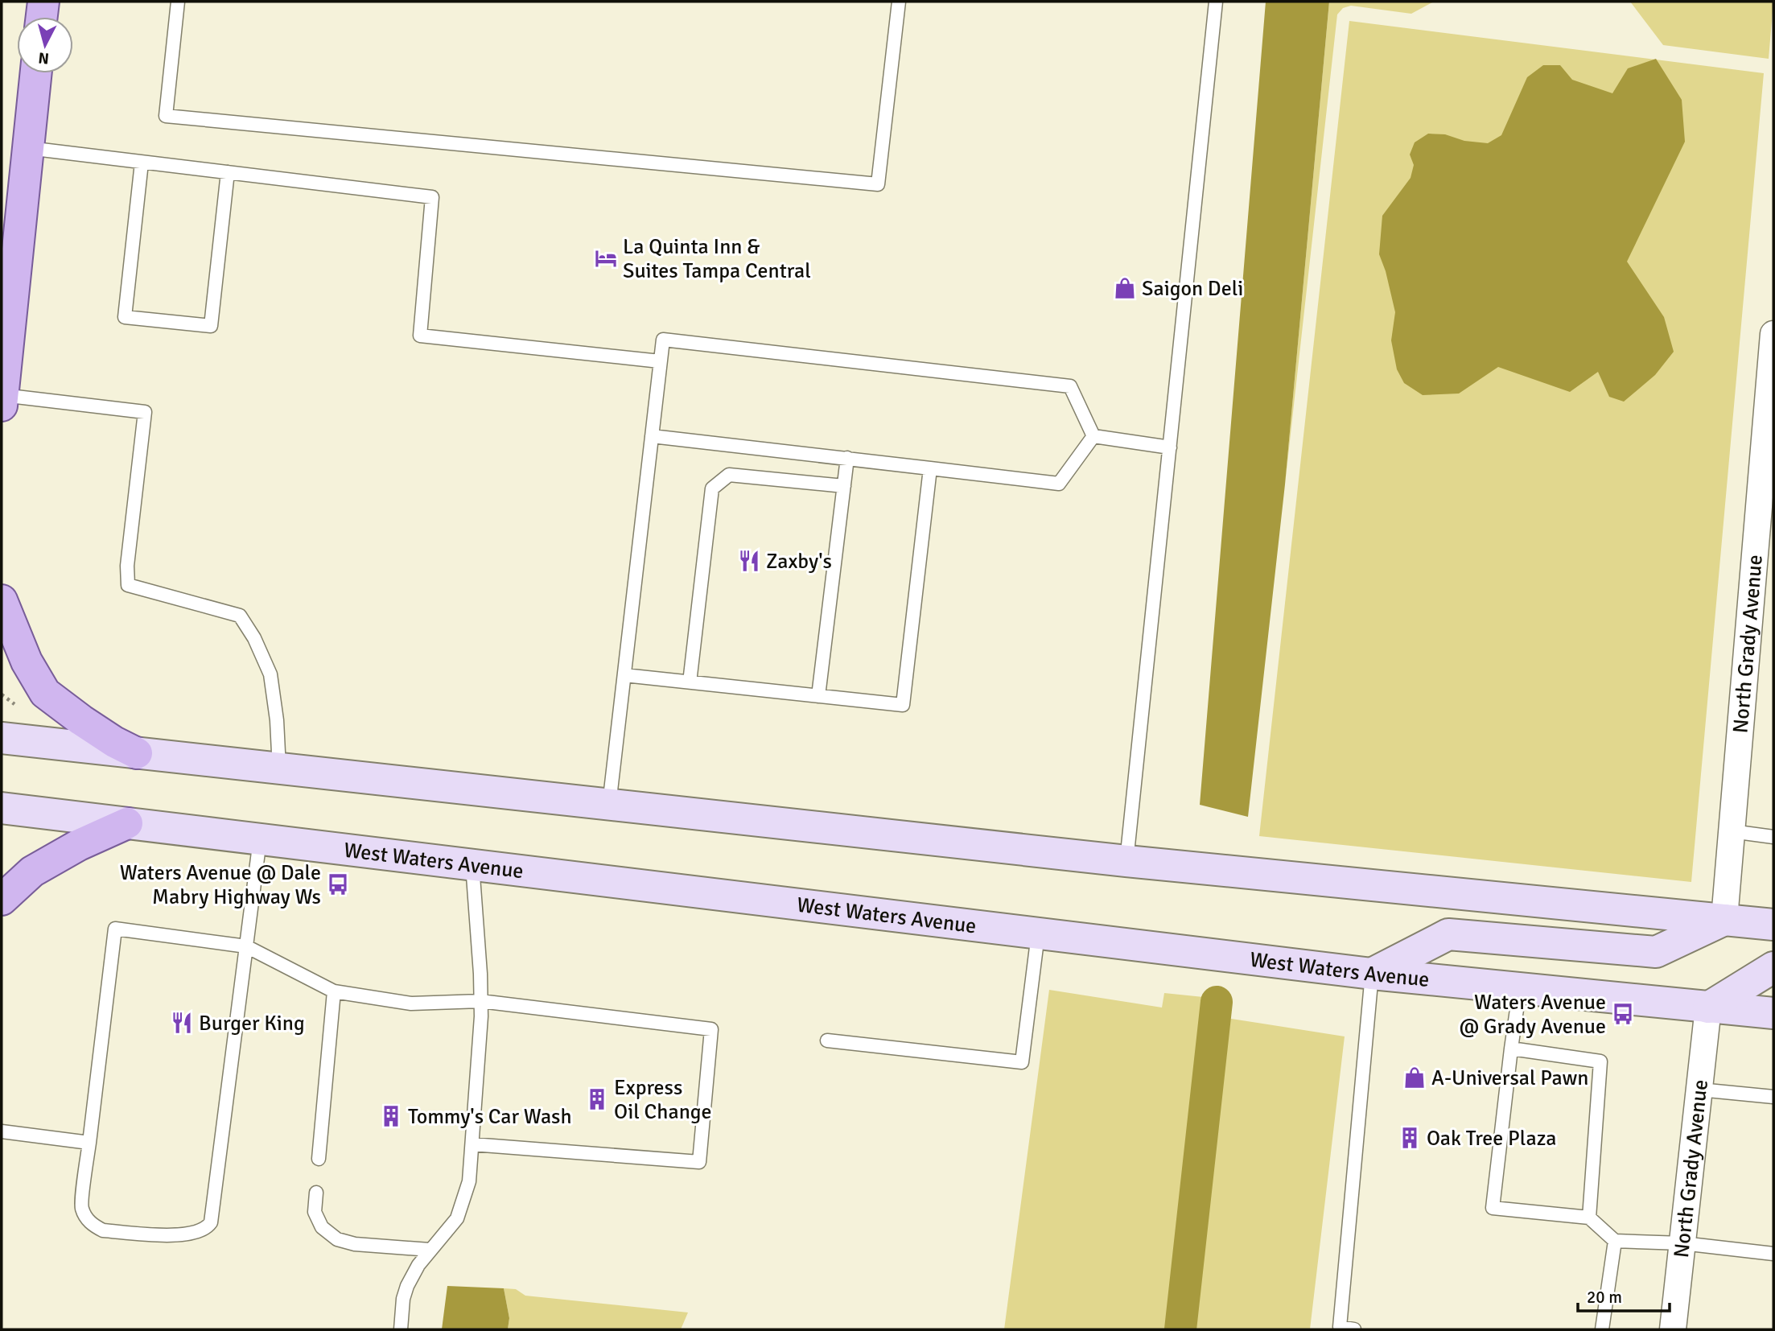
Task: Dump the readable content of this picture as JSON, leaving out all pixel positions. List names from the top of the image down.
{
  "streets": {
    "main road": ["West Waters Avenue"],
    "street": ["North Grady Avenue"]
  },
  "crossings": [
    ["North Grady Avenue", "West Waters Avenue"]
  ],
  "places": {
    "hotel": ["La Quinta Inn & Suites Tampa Central"],
    "shop": ["Saigon Deli", "A-Universal Pawn"],
    "restaurant": ["Zaxby's", "Burger King"],
    "bus stop": ["Waters Avenue @ Dale Mabry Highway Ws", "Waters Avenue @ Grady Avenue"],
    "building": ["Express Oil Change", "Tommy's Car Wash", "Oak Tree Plaza"]
  },
  "scale_bar": "20 m",
  "north": "bottom"
}
